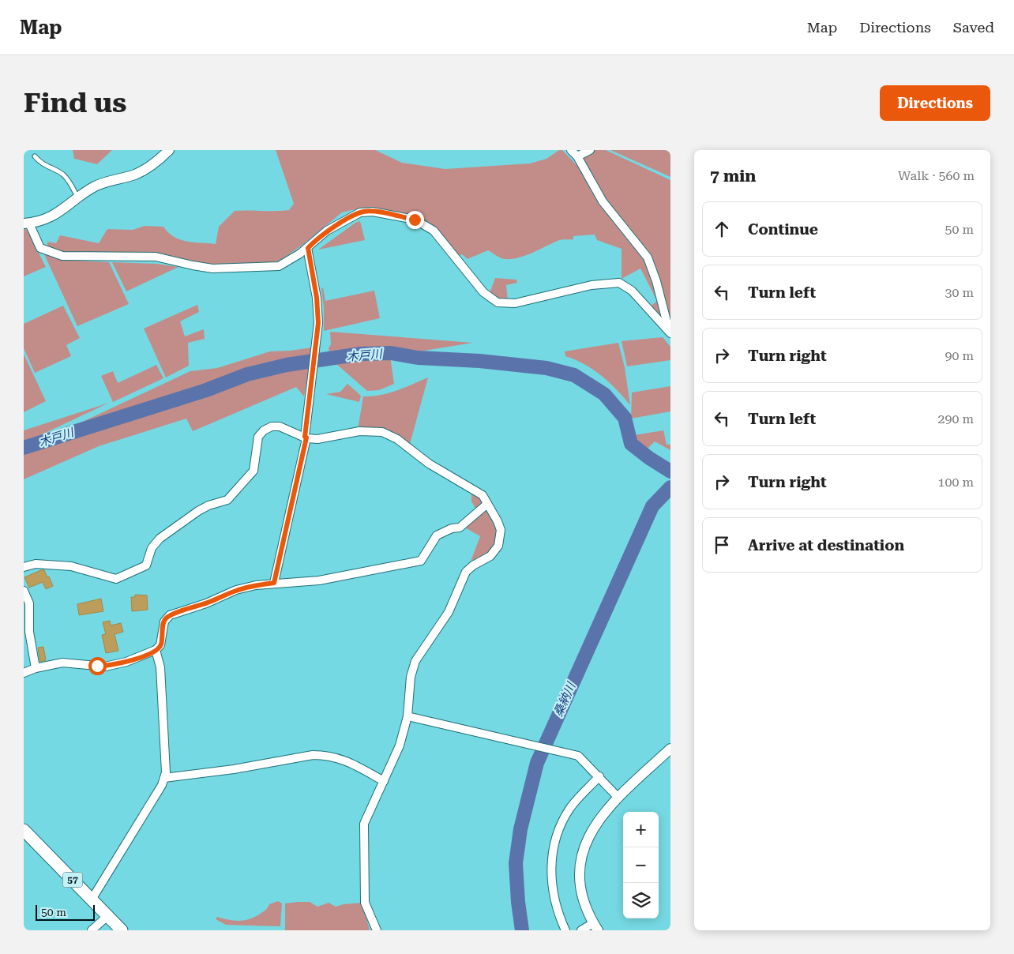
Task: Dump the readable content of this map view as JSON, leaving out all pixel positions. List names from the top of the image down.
{
  "streets": {
    "main road": ["57"]
  },
  "water": ["木戸川", "桑納川"],
  "scale_bar": "50 m",
  "page": {
    "header": "Map",
    "nav": ["Map", "Directions", "Saved"],
    "buttons": "Directions",
    "title": "Find us",
    "heading": ["7 min", "Walk · 560 m"],
    "list": [
      ["Continue", "50 m"],
      ["Turn left", "30 m"],
      ["Turn right", "90 m"],
      ["Turn left", "290 m"],
      ["Turn right", "100 m"],
      "Arrive at destination"
    ],
    "map_buttons": ["+", "−"],
    "scale": "50 m"
  }
}
